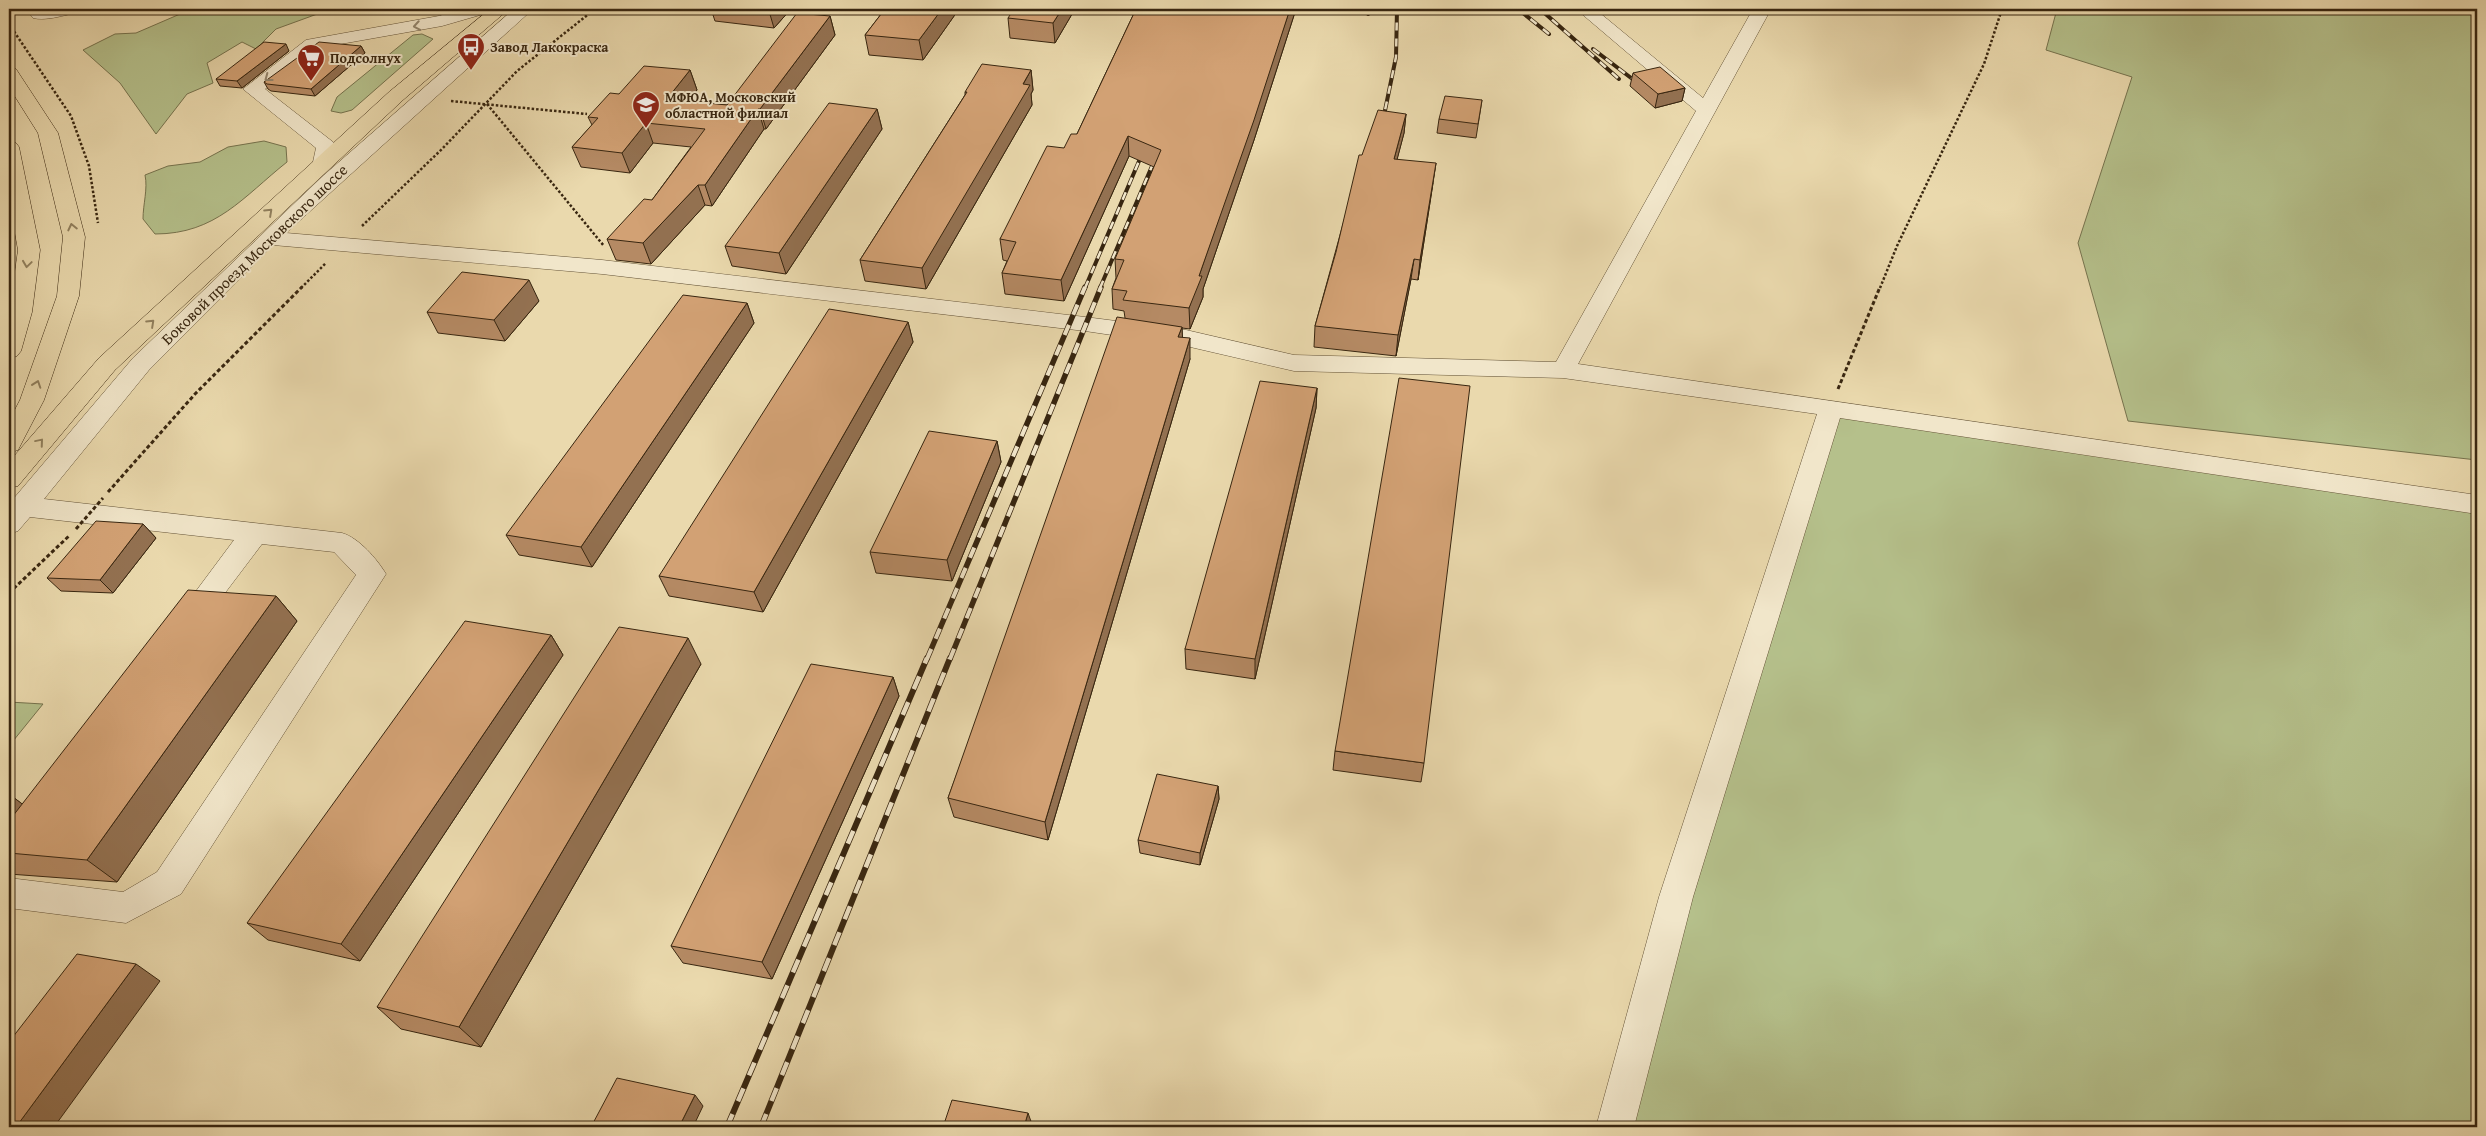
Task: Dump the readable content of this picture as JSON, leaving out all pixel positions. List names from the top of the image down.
{
  "streets": {
    "street": ["Боковой проезд Московского шоссе"]
  },
  "places": {
    "bus stop": ["Завод Лакокраска"],
    "supermarket": ["Подсолнух"],
    "school or university": ["МФЮА, Московский областной филиал"]
  }
}
